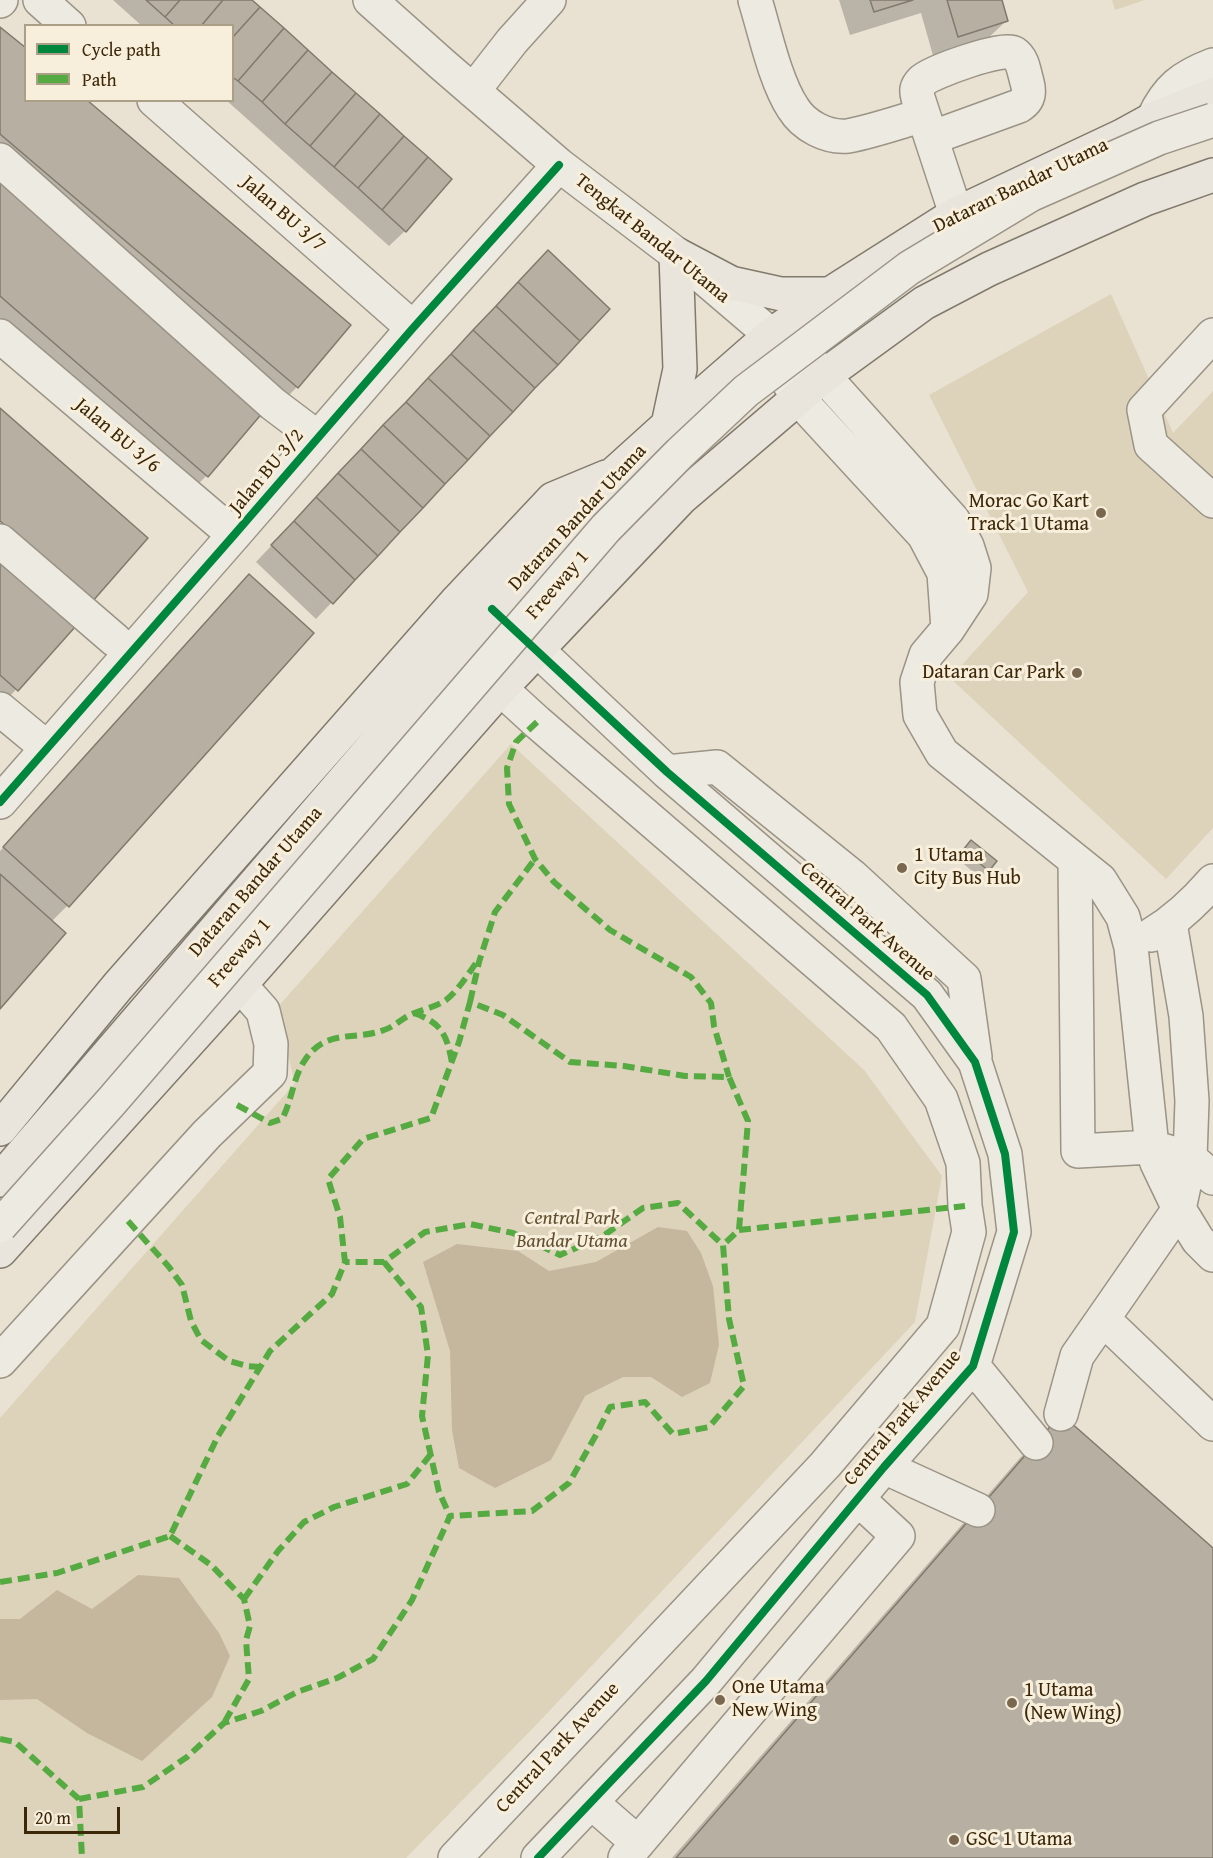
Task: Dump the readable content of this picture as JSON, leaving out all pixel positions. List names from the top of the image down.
{
  "streets": {
    "main road": ["Dataran Bandar Utama"],
    "street": [
      "Jalan BU 3/7",
      "Tengkat Bandar Utama",
      "Jalan BU 3/6",
      "Jalan BU 3/2",
      "Freeway 1",
      "Central Park Avenue"
    ]
  },
  "crossings": [
    ["Dataran Bandar Utama", "Tengkat Bandar Utama"],
    ["Dataran Bandar Utama", "Central Park Avenue"],
    ["Jalan BU 3/7", "Jalan BU 3/2"],
    ["Tengkat Bandar Utama", "Jalan BU 3/2"],
    ["Jalan BU 3/6", "Jalan BU 3/2"]
  ],
  "parks": ["Central Park Bandar Utama"],
  "places": [
    "Morac Go Kart Track 1 Utama",
    "Dataran Car Park",
    "1 Utama City Bus Hub",
    "One Utama New Wing",
    "1 Utama (New Wing)",
    "GSC 1 Utama"
  ],
  "legend": ["Cycle path", "Path"],
  "scale_bar": "20 m"
}
